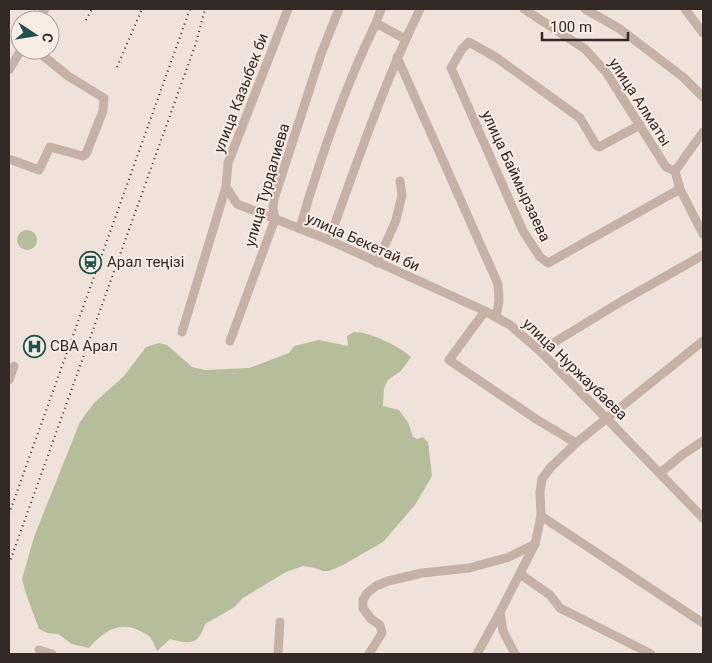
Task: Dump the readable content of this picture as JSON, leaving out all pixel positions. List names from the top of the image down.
{
  "streets": {
    "street": [
      "улица Казыбек би",
      "улица Алматы",
      "улица Баймырзаева",
      "улица Турдалиева",
      "улица Бекетай би",
      "улица Нуржаубаева"
    ]
  },
  "crossings": [
    ["улица Казыбек би", "улица Бекетай би"],
    ["улица Алматы", "улица Баймырзаева"],
    ["улица Турдалиева", "улица Бекетай би"],
    ["улица Бекетай би", "улица Нуржаубаева"]
  ],
  "places": {
    "station": ["Арал теңізі"],
    "hospital": ["СВА Арал"]
  },
  "scale_bar": "100 m",
  "north": "right"
}
